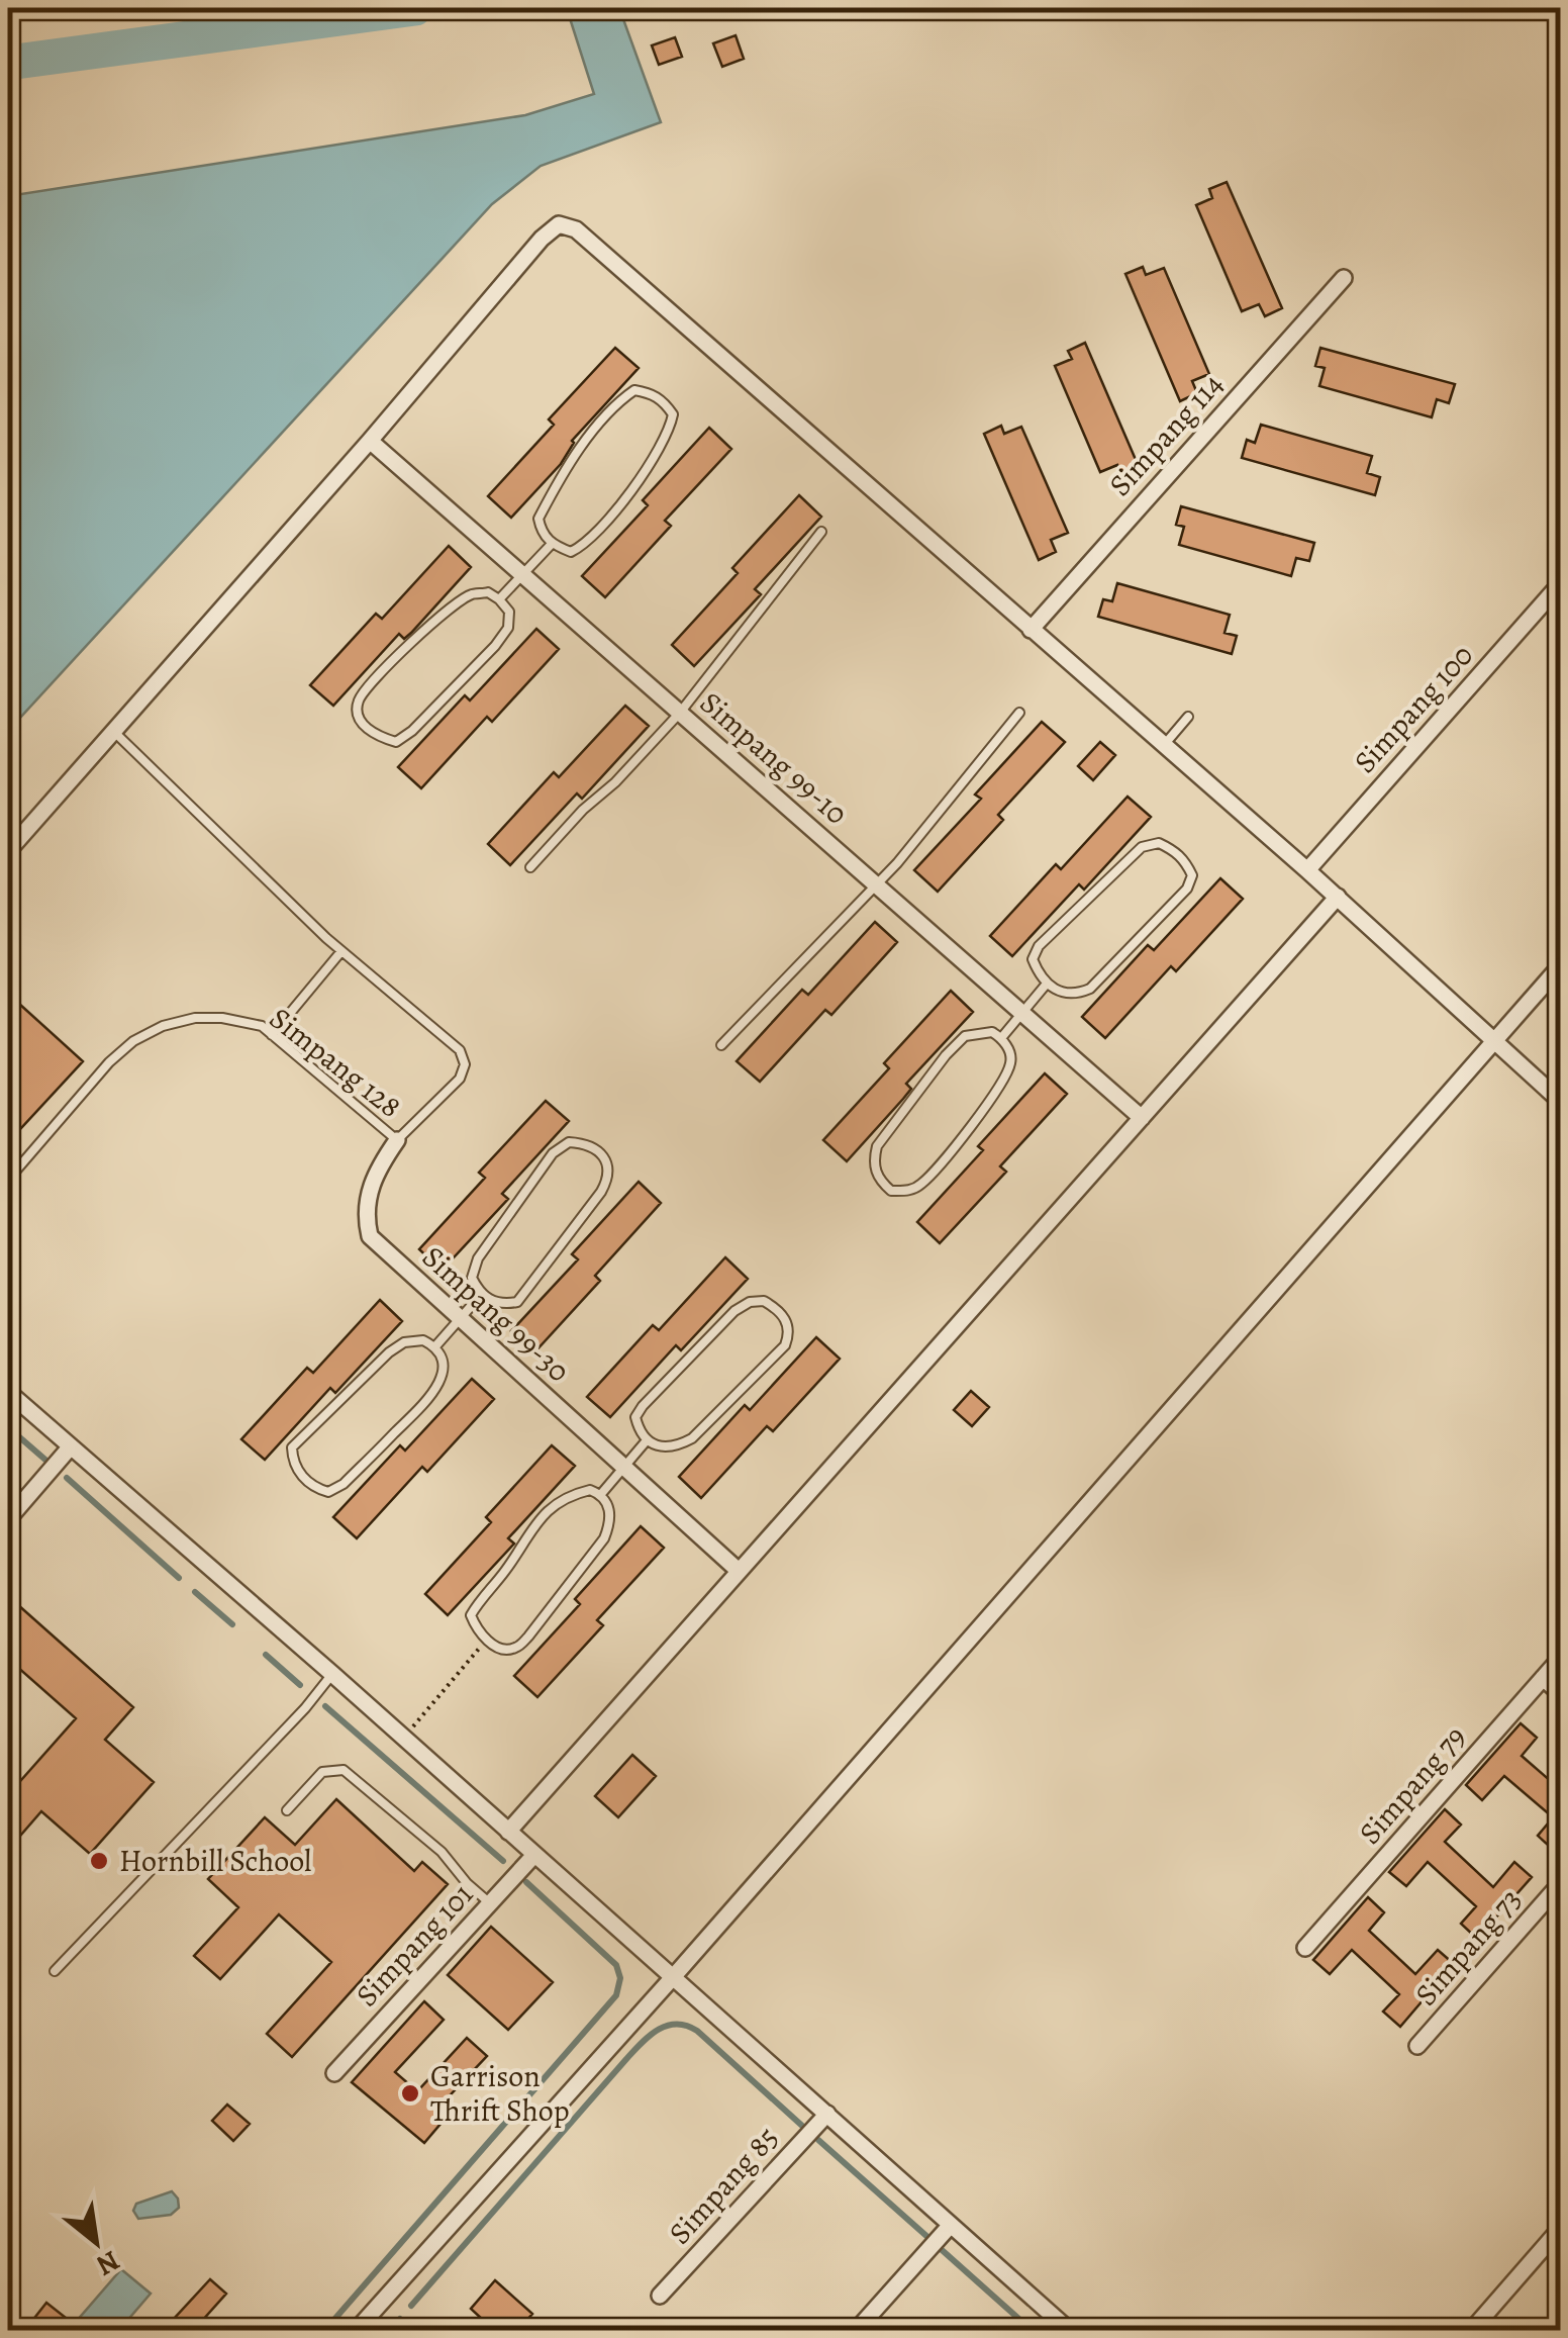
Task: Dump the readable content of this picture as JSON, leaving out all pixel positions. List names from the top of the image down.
{
  "streets": {
    "street": [
      "Simpang 114",
      "Simpang 100",
      "Simpang 99-10",
      "Simpang 99-30",
      "Simpang 79",
      "Simpang 101",
      "Simpang 73",
      "Simpang 85"
    ],
    "lane": ["Simpang 128"]
  },
  "crossings": [
    ["Simpang 128", "Simpang 99-30"]
  ],
  "places": ["Hornbill School", "Garrison Thrift Shop"],
  "north": "bottom right"
}
